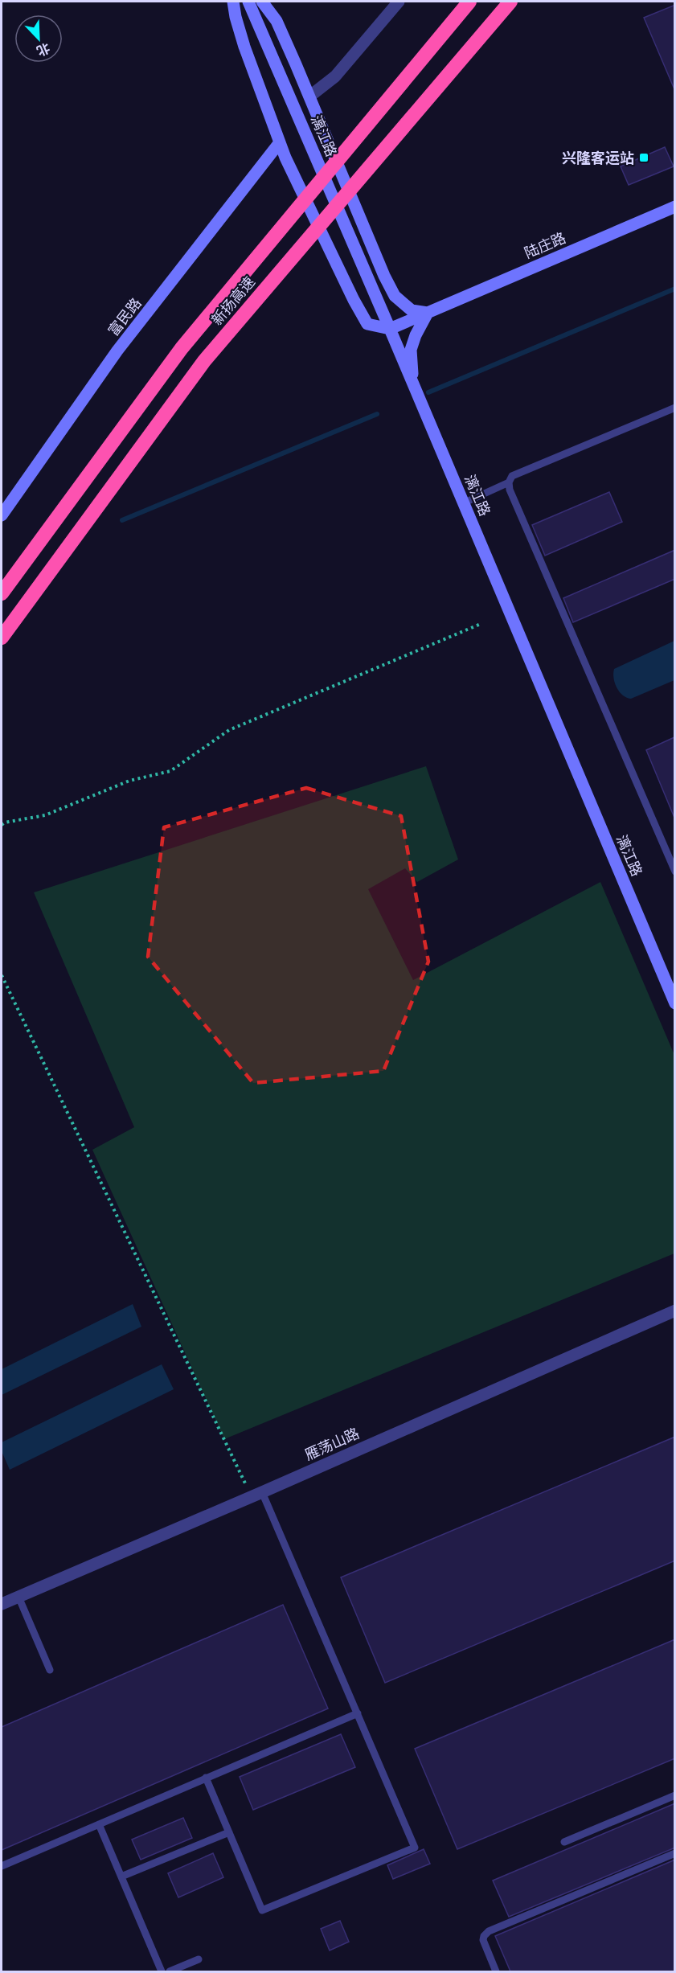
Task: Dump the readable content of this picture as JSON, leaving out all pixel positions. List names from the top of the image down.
{
  "streets": {
    "highway": ["新扬高速"],
    "street": [
      "漓江路",
      "陆庄路",
      "富民路",
      "雁荡山路"
    ]
  },
  "crossings": [
    ["漓江路", "陆庄路"]
  ],
  "places": {
    "transit": ["兴隆客运站"]
  },
  "north": "bottom right"
}
